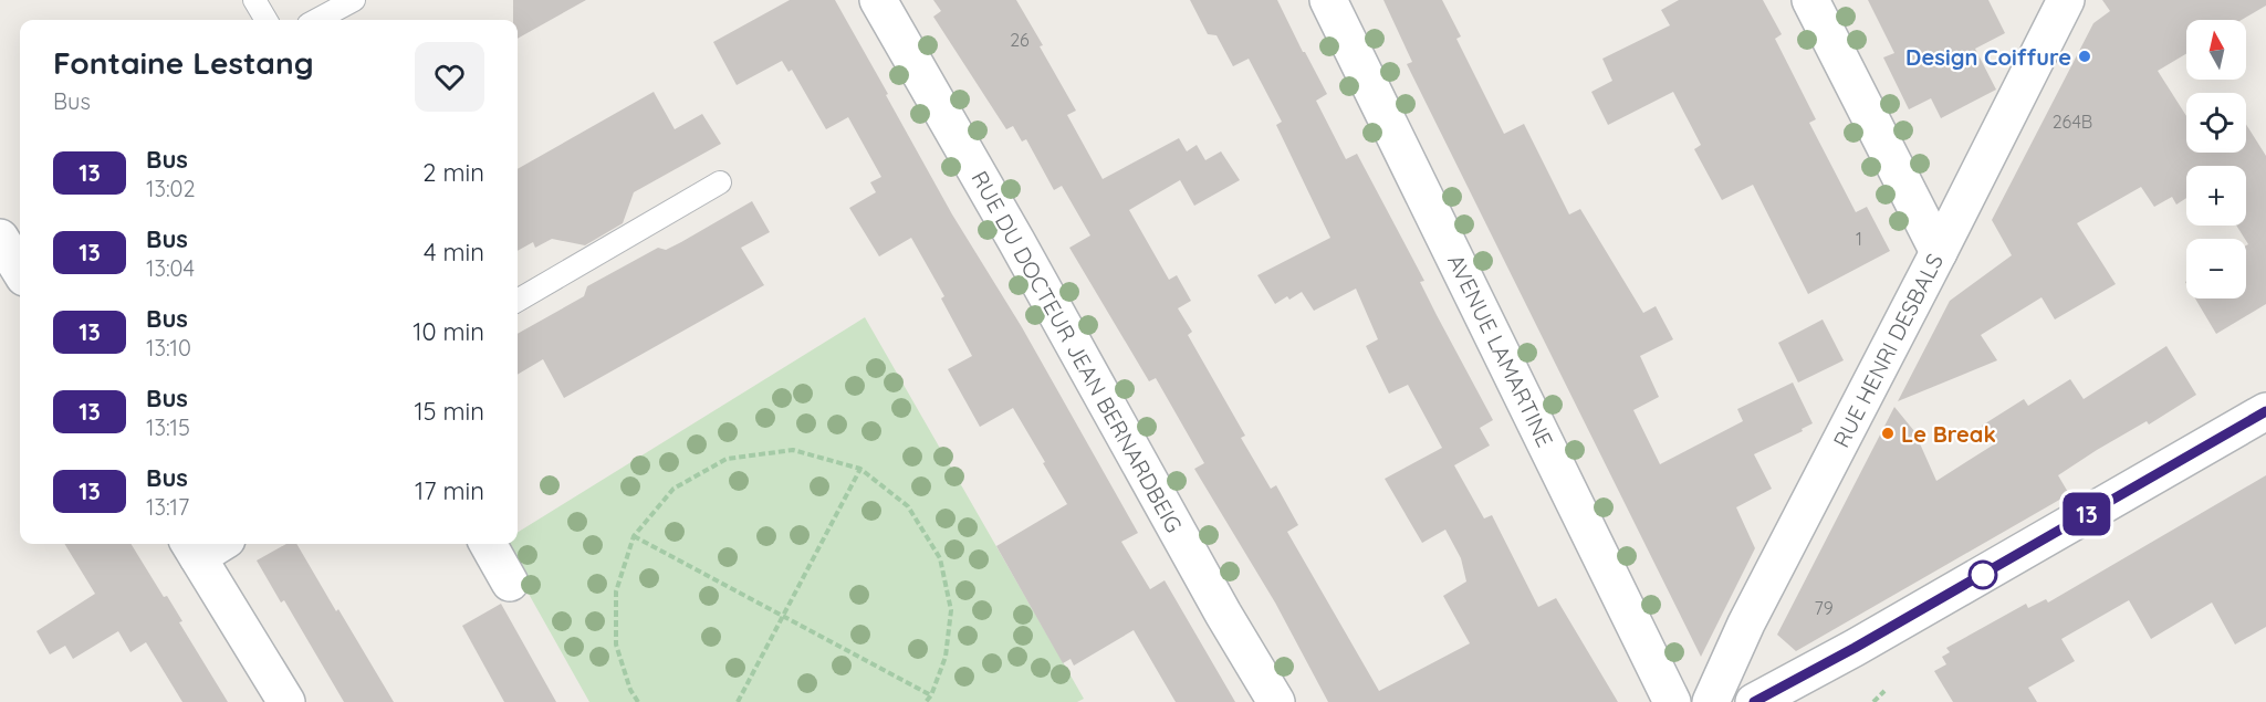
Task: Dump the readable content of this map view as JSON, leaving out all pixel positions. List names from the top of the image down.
{
  "streets": {
    "street": ["AVENUE LAMARTINE", "RUE HENRI DESBALS", "RUE DU DOCTEUR JEAN BERNARDBEIG"]
  },
  "places": ["Design Coiffure", "Le Break"],
  "lines": ["bus line 13"],
  "house_numbers": [
    "26",
    "264B",
    "1",
    "79"
  ],
  "north": "top",
  "page": {
    "on_map": "13",
    "map_buttons": ["+", "−"],
    "heading": ["Fontaine Lestang", "Bus"],
    "list": [
      {
        "mark": "13",
        "name": "Bus",
        "note": "13:02",
        "value": "2 min"
      },
      {
        "mark": "13",
        "name": "Bus",
        "note": "13:04",
        "value": "4 min"
      },
      {
        "mark": "13",
        "name": "Bus",
        "note": "13:10",
        "value": "10 min"
      },
      {
        "mark": "13",
        "name": "Bus",
        "note": "13:15",
        "value": "15 min"
      },
      {
        "mark": "13",
        "name": "Bus",
        "note": "13:17",
        "value": "17 min"
      }
    ]
  }
}
